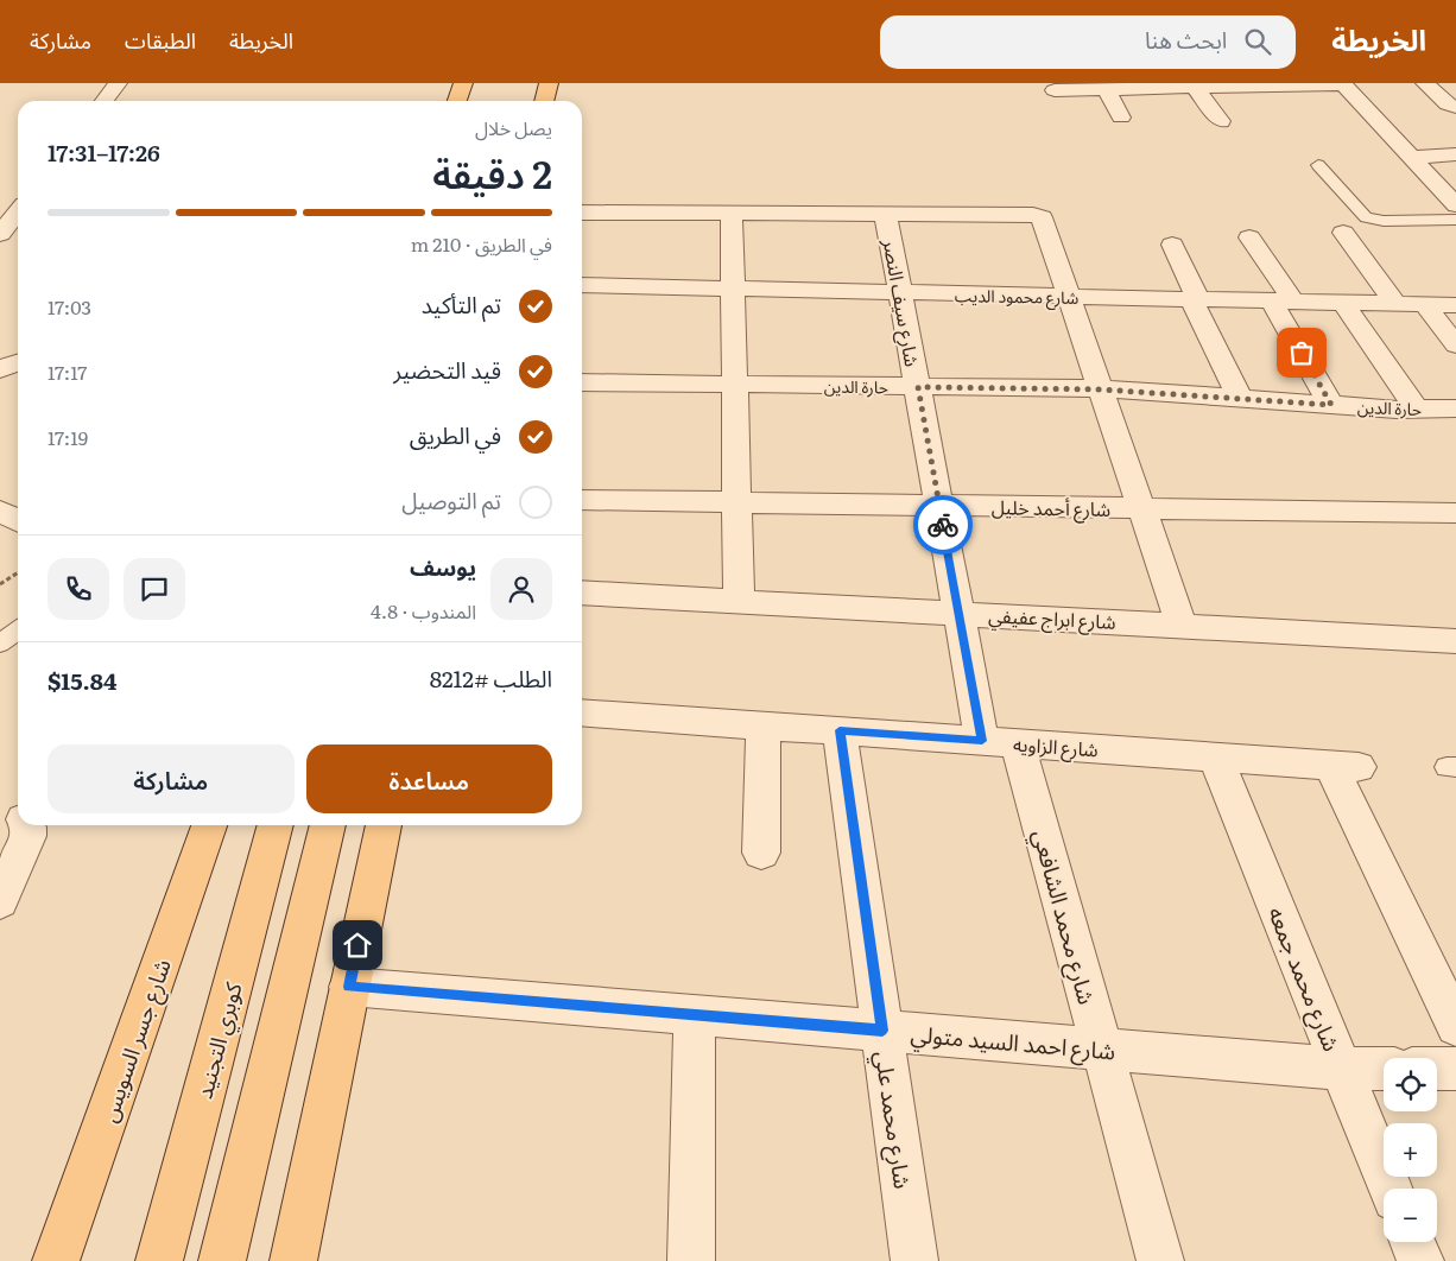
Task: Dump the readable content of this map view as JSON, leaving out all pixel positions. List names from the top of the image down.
{
  "streets": {
    "main road": ["شارع جسر السويس", "كوبري التجنيد"],
    "street": [
      "شارع محمود الديب",
      "شارع سيف النصر",
      "حارة الدين",
      "شارع أحمد خليل",
      "شارع ابراج عفيفي",
      "شارع الزاويه",
      "شارع محمد الشافعي",
      "شارع محمد جمعه",
      "شارع احمد السيد متولي",
      "شارع محمد علي"
    ]
  },
  "crossings": [
    ["شارع محمود الديب", "شارع سيف النصر"],
    ["شارع سيف النصر", "حارة الدين"],
    ["شارع سيف النصر", "شارع أحمد خليل"],
    ["شارع سيف النصر", "شارع ابراج عفيفي"],
    ["شارع سيف النصر", "شارع الزاويه"],
    ["شارع سيف النصر", "شارع محمد الشافعي"],
    ["شارع الزاويه", "شارع محمد الشافعي"],
    ["شارع الزاويه", "شارع محمد جمعه"],
    ["شارع الزاويه", "شارع محمد علي"],
    ["شارع محمد الشافعي", "شارع احمد السيد متولي"],
    ["شارع محمد جمعه", "شارع احمد السيد متولي"],
    ["شارع احمد السيد متولي", "شارع محمد علي"]
  ],
  "page": {
    "header": "الخريطة",
    "search": "ابحث هنا",
    "nav": ["الخريطة", "الطبقات", "مشاركة"],
    "heading": ["2 دقيقة", "يصل خلال", "17:26–17:31"],
    "panel": [
      "يوسف",
      "المندوب · 4.8",
      "الطلب #8212",
      "$15.84"
    ],
    "bar": "في الطريق · 210 m",
    "list": [
      ["تم التأكيد", "17:03"],
      ["قيد التحضير", "17:17"],
      ["في الطريق", "17:19"],
      "تم التوصيل"
    ],
    "buttons": ["مساعدة", "مشاركة"],
    "map_buttons": ["+", "−"]
  }
}
